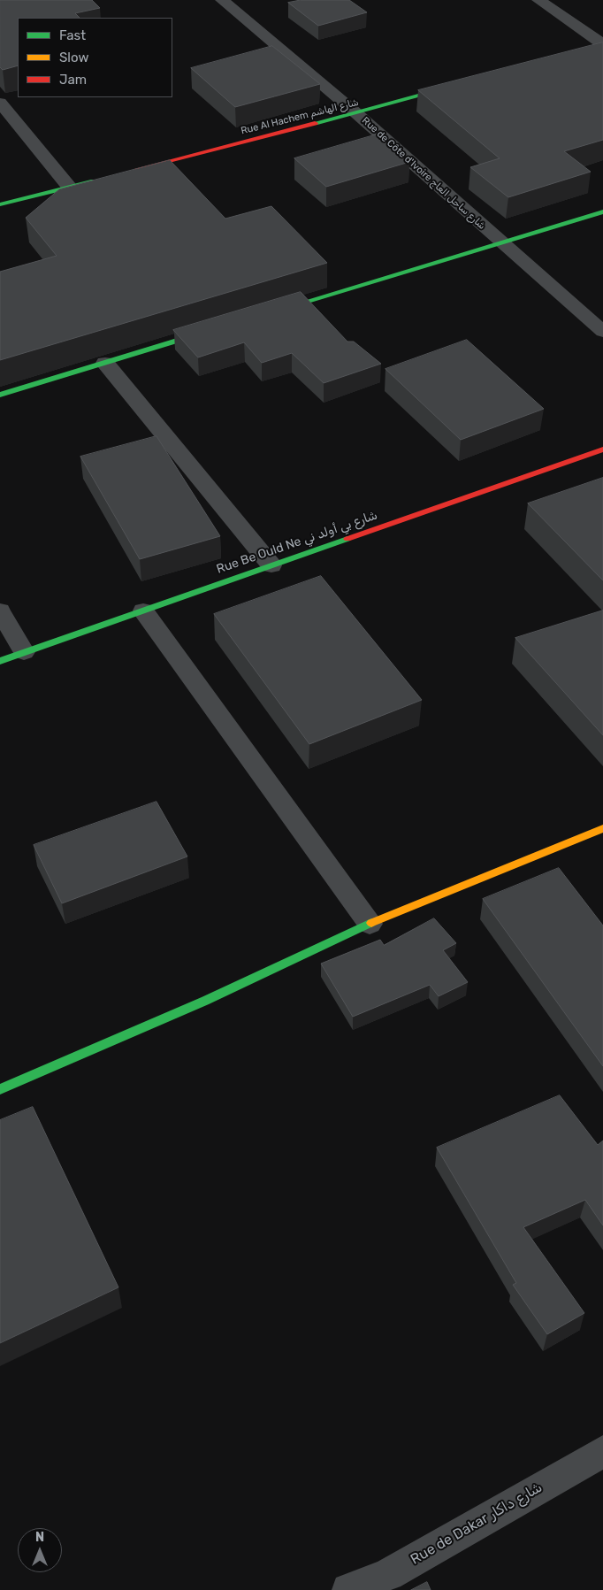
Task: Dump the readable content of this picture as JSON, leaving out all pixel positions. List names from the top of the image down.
{
  "streets": {
    "street": [
      "Rue Al Hachem شارع الهاشم",
      "Rue de Côte d'Ivoire شارع ساحل العاج",
      "Rue Be Ould Ne شارع بي أولد ني",
      "Rue de Dakar شارع داكار"
    ]
  },
  "crossings": [
    ["Rue Al Hachem شارع الهاشم", "Rue de Côte d'Ivoire شارع ساحل العاج"]
  ],
  "legend": ["Fast", "Slow", "Jam"],
  "north": "top"
}
